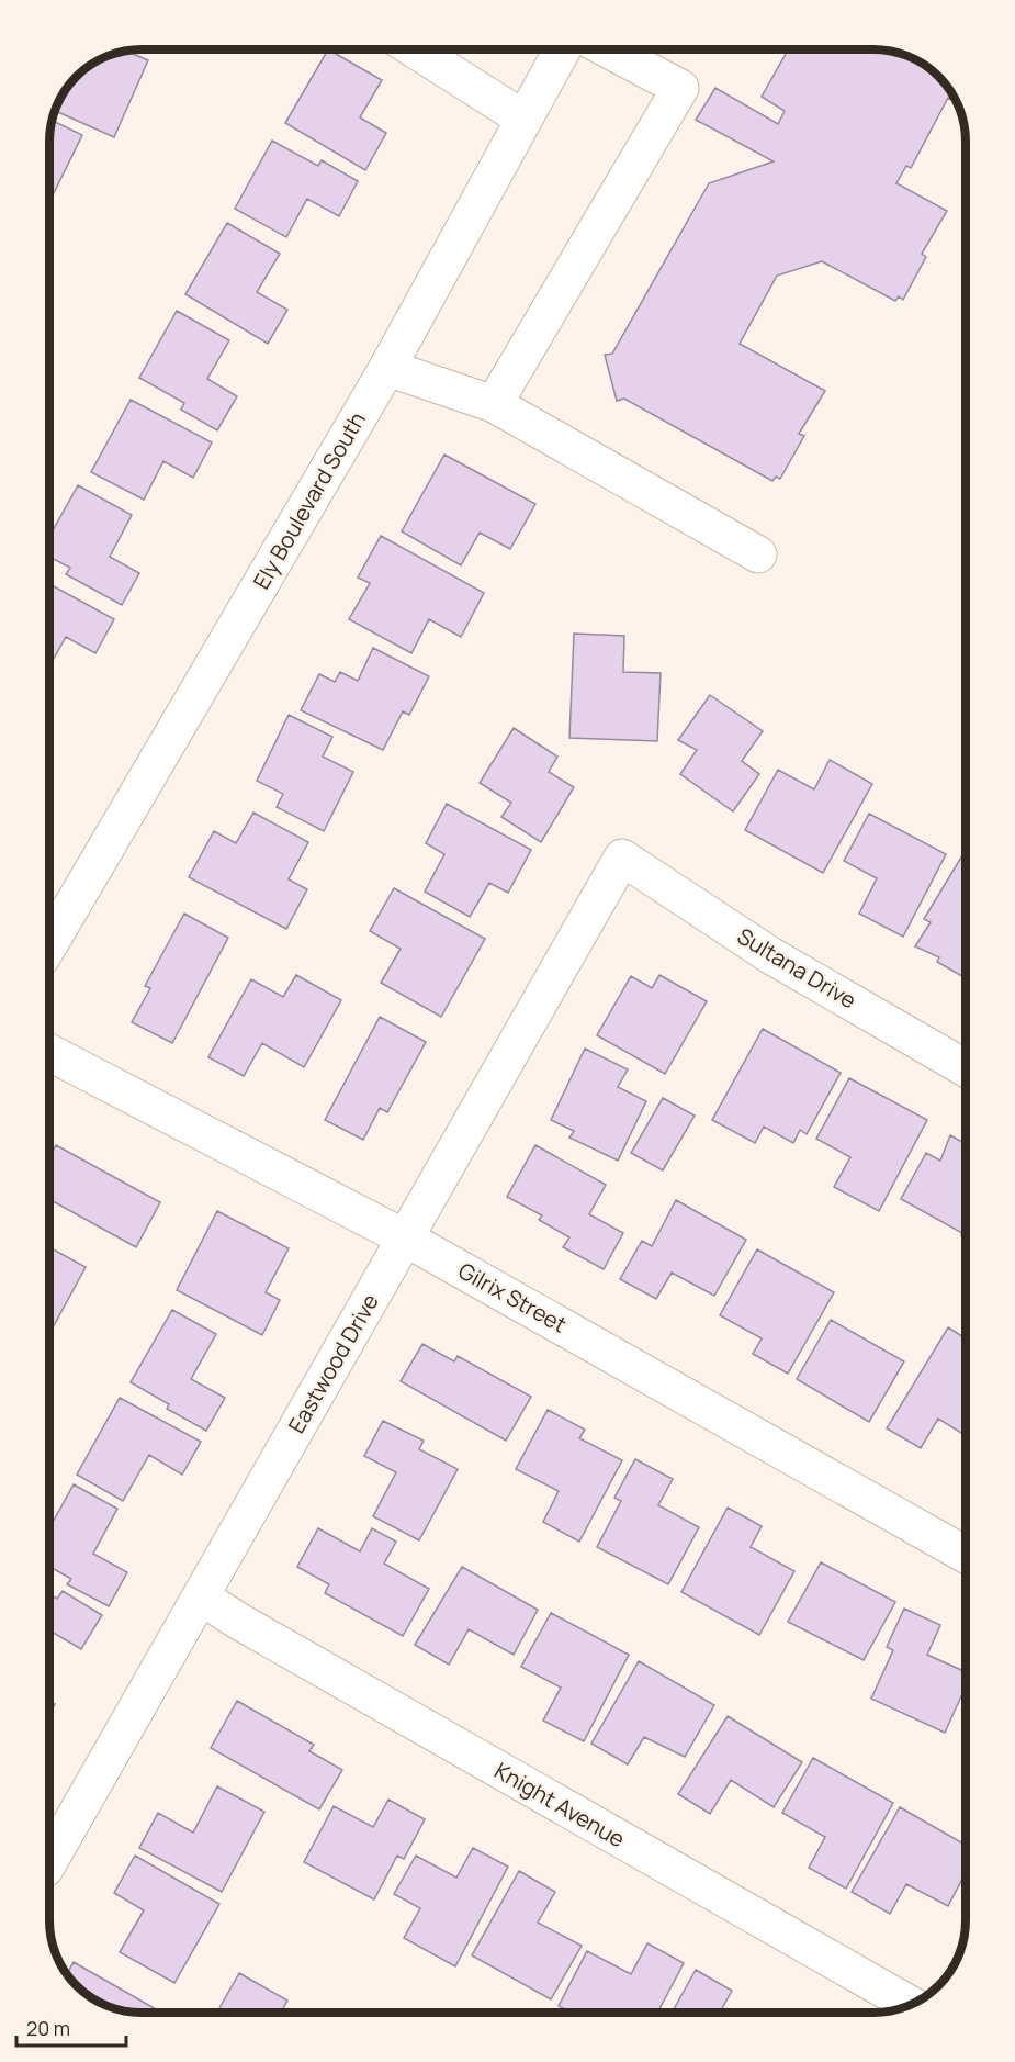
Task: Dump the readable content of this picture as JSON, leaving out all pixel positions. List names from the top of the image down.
{
  "streets": {
    "street": [
      "Ely Boulevard South",
      "Sultana Drive",
      "Gilrix Street",
      "Eastwood Drive",
      "Knight Avenue"
    ]
  },
  "crossings": [
    ["Sultana Drive", "Eastwood Drive"],
    ["Gilrix Street", "Eastwood Drive"],
    ["Eastwood Drive", "Knight Avenue"]
  ],
  "scale_bar": "20 m"
}
